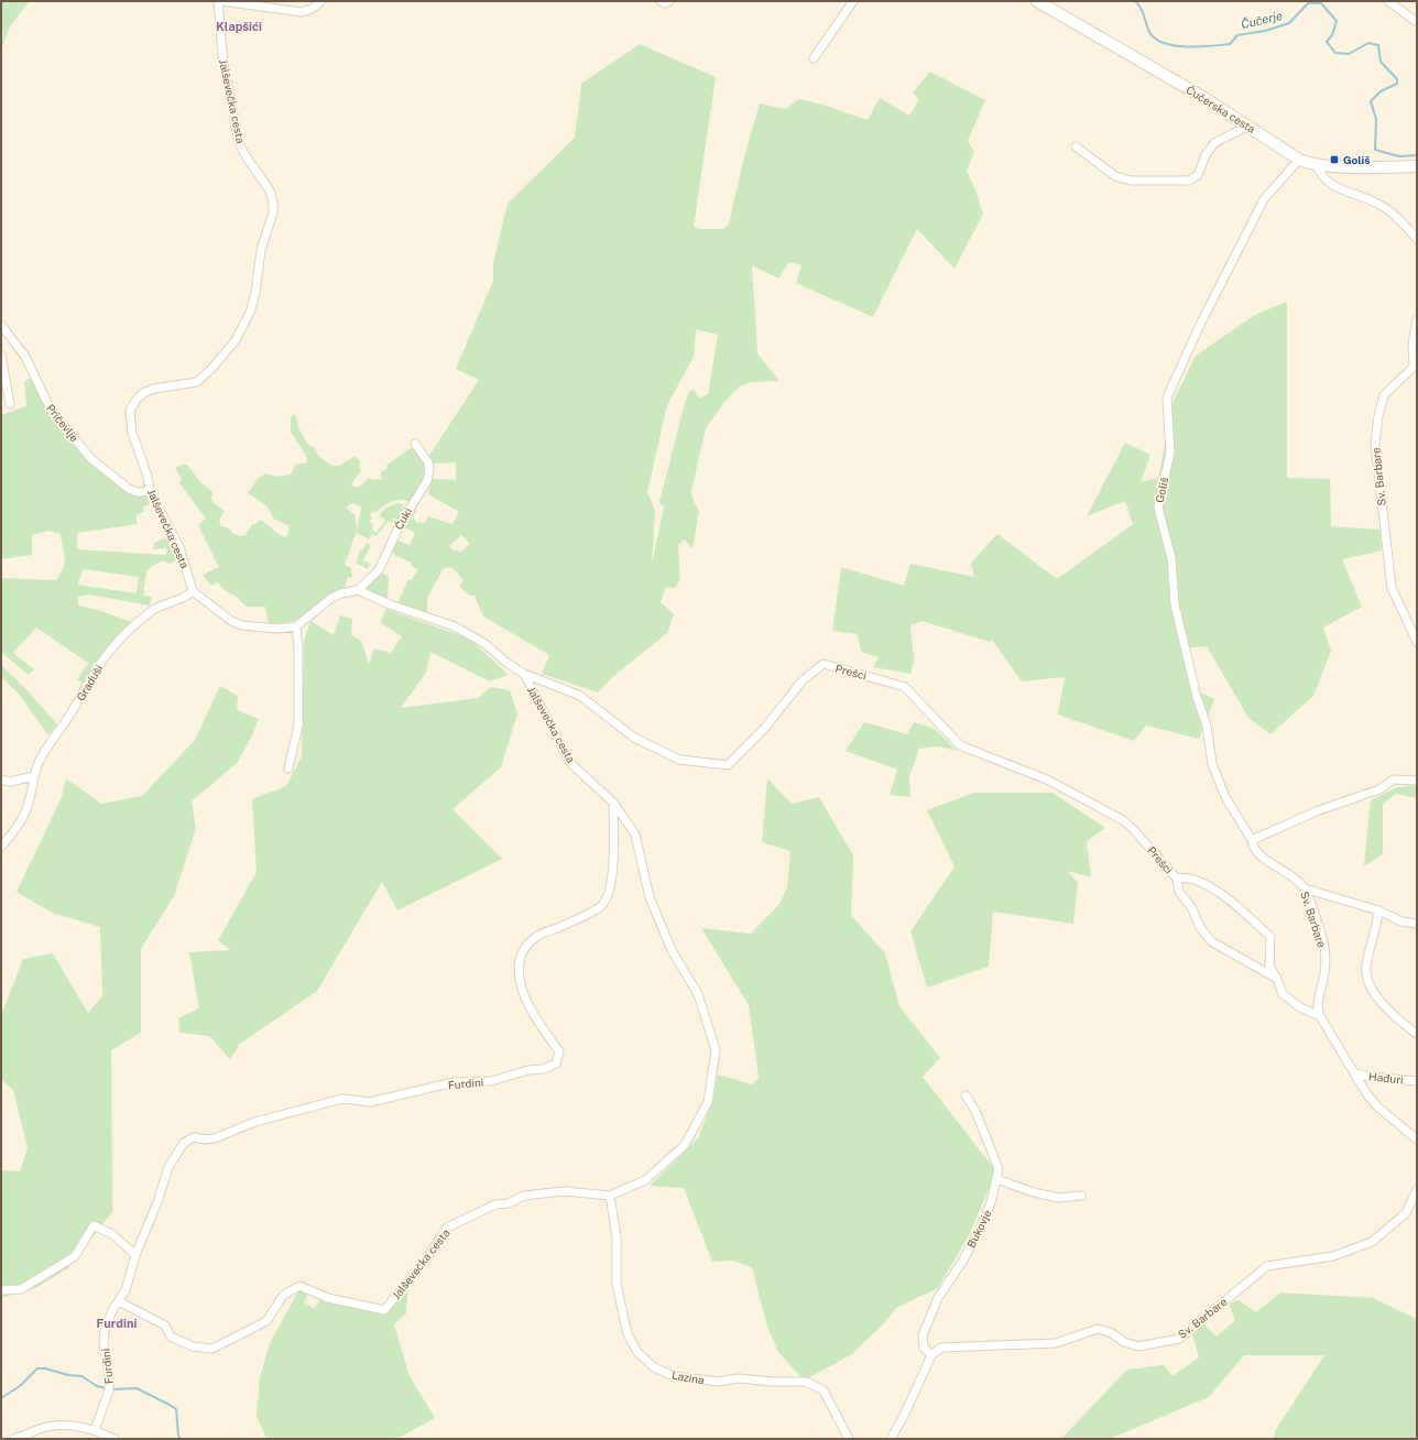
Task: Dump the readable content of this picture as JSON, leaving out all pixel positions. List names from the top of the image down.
{
  "streets": {
    "street": [
      "Jalševečka cesta",
      "Čučerska cesta",
      "Pričevlje",
      "Sv. Barbare",
      "Goliš",
      "Ćuki",
      "Prešci",
      "Graduši",
      "Hađuri",
      "Furdini",
      "Bukovje",
      "Lazina"
    ]
  },
  "crossings": [
    ["Jalševečka cesta", "Pričevlje"],
    ["Jalševečka cesta", "Ćuki"],
    ["Jalševečka cesta", "Prešci"],
    ["Jalševečka cesta", "Graduši"],
    ["Jalševečka cesta", "Furdini"],
    ["Jalševečka cesta", "Lazina"],
    ["Čučerska cesta", "Goliš"],
    ["Sv. Barbare", "Goliš"],
    ["Sv. Barbare", "Prešci"],
    ["Sv. Barbare", "Bukovje"]
  ],
  "districts": ["Klapšići", "Furdini"],
  "water": ["Čučerje"],
  "places": {
    "transit": ["Goliš"]
  }
}
